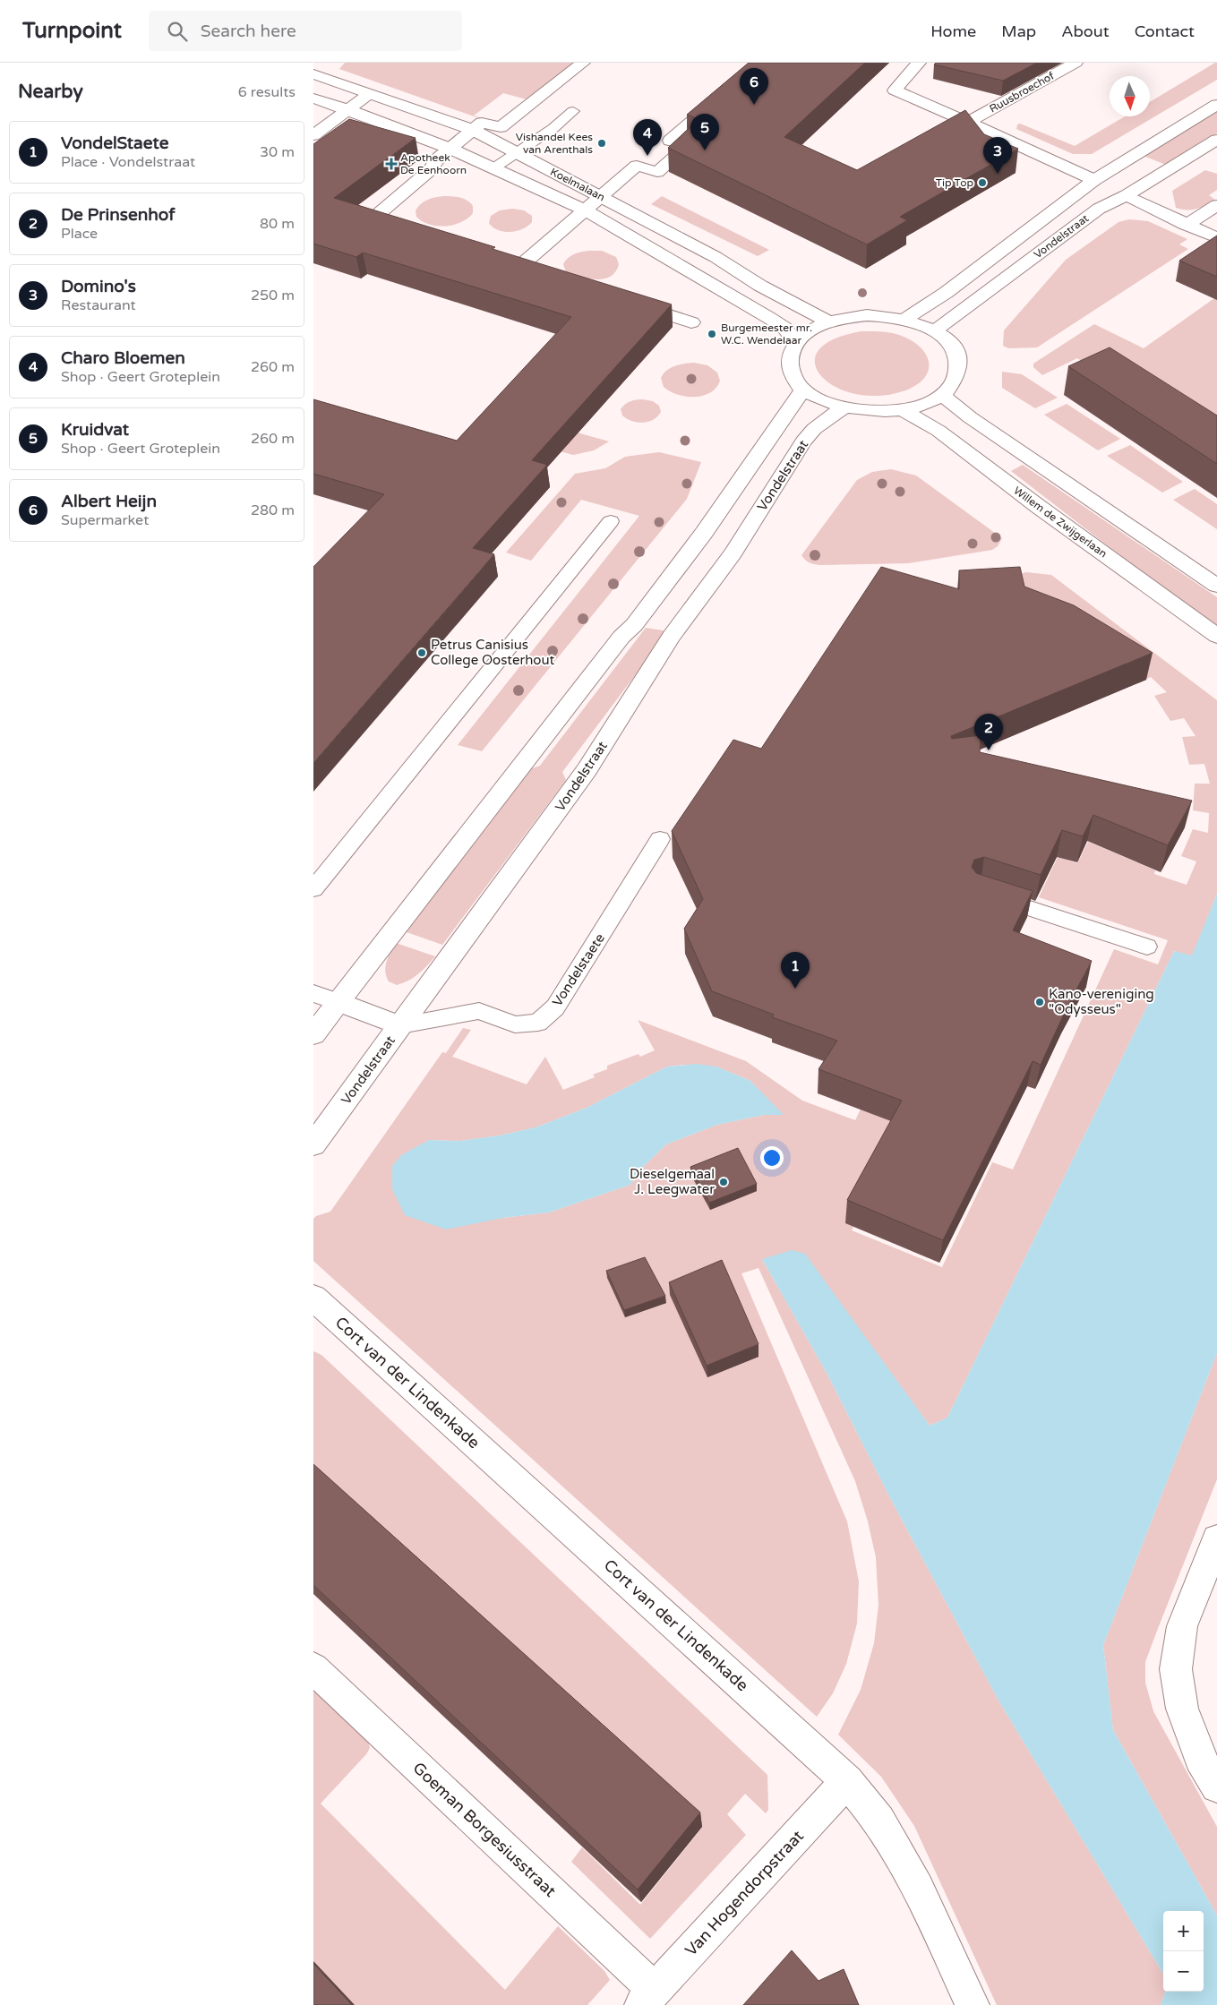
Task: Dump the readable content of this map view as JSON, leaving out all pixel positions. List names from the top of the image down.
{
  "streets": {
    "street": [
      "Ruusbroechof",
      "Koelmalaan",
      "Vondelstraat",
      "Willem de Zwijgerlaan",
      "Cort van der Lindenkade",
      "Goeman Borgesiusstraat",
      "Van Hogendorpstraat"
    ],
    "lane": ["Vondelstaete"]
  },
  "crossings": [
    ["Koelmalaan", "Vondelstraat"],
    ["Koelmalaan", "Willem de Zwijgerlaan"],
    ["Vondelstraat", "Willem de Zwijgerlaan"],
    ["Vondelstraat", "Vondelstaete"],
    ["Cort van der Lindenkade", "Van Hogendorpstraat"],
    ["Goeman Borgesiusstraat", "Van Hogendorpstraat"]
  ],
  "places": {
    "other": [
      "Vishandel Kees van Arenthals",
      "Tip Top",
      "Burgemeester mr. W.C. Wendelaar",
      "Petrus Canisius College Oosterhout",
      "Kano-vereniging \"Odysseus\"",
      "Dieselgemaal J. Leegwater"
    ],
    "health": ["Apotheek De Eenhoorn"]
  },
  "north": "bottom",
  "page": {
    "header": "Turnpoint",
    "search": "Search here",
    "nav": [
      "Home",
      "Map",
      "About",
      "Contact"
    ],
    "heading": ["Nearby", "6 results"],
    "pins": [
      "6",
      "5",
      "4",
      "3",
      "2",
      "1"
    ],
    "list": [
      {
        "mark": "1",
        "name": "VondelStaete",
        "note": "Place · Vondelstraat",
        "value": "30 m"
      },
      {
        "mark": "2",
        "name": "De Prinsenhof",
        "note": "Place",
        "value": "80 m"
      },
      {
        "mark": "3",
        "name": "Domino's",
        "note": "Restaurant",
        "value": "250 m"
      },
      {
        "mark": "4",
        "name": "Charo Bloemen",
        "note": "Shop · Geert Groteplein",
        "value": "260 m"
      },
      {
        "mark": "5",
        "name": "Kruidvat",
        "note": "Shop · Geert Groteplein",
        "value": "260 m"
      },
      {
        "mark": "6",
        "name": "Albert Heijn",
        "note": "Supermarket",
        "value": "280 m"
      }
    ],
    "map_buttons": ["+", "−"]
  }
}
